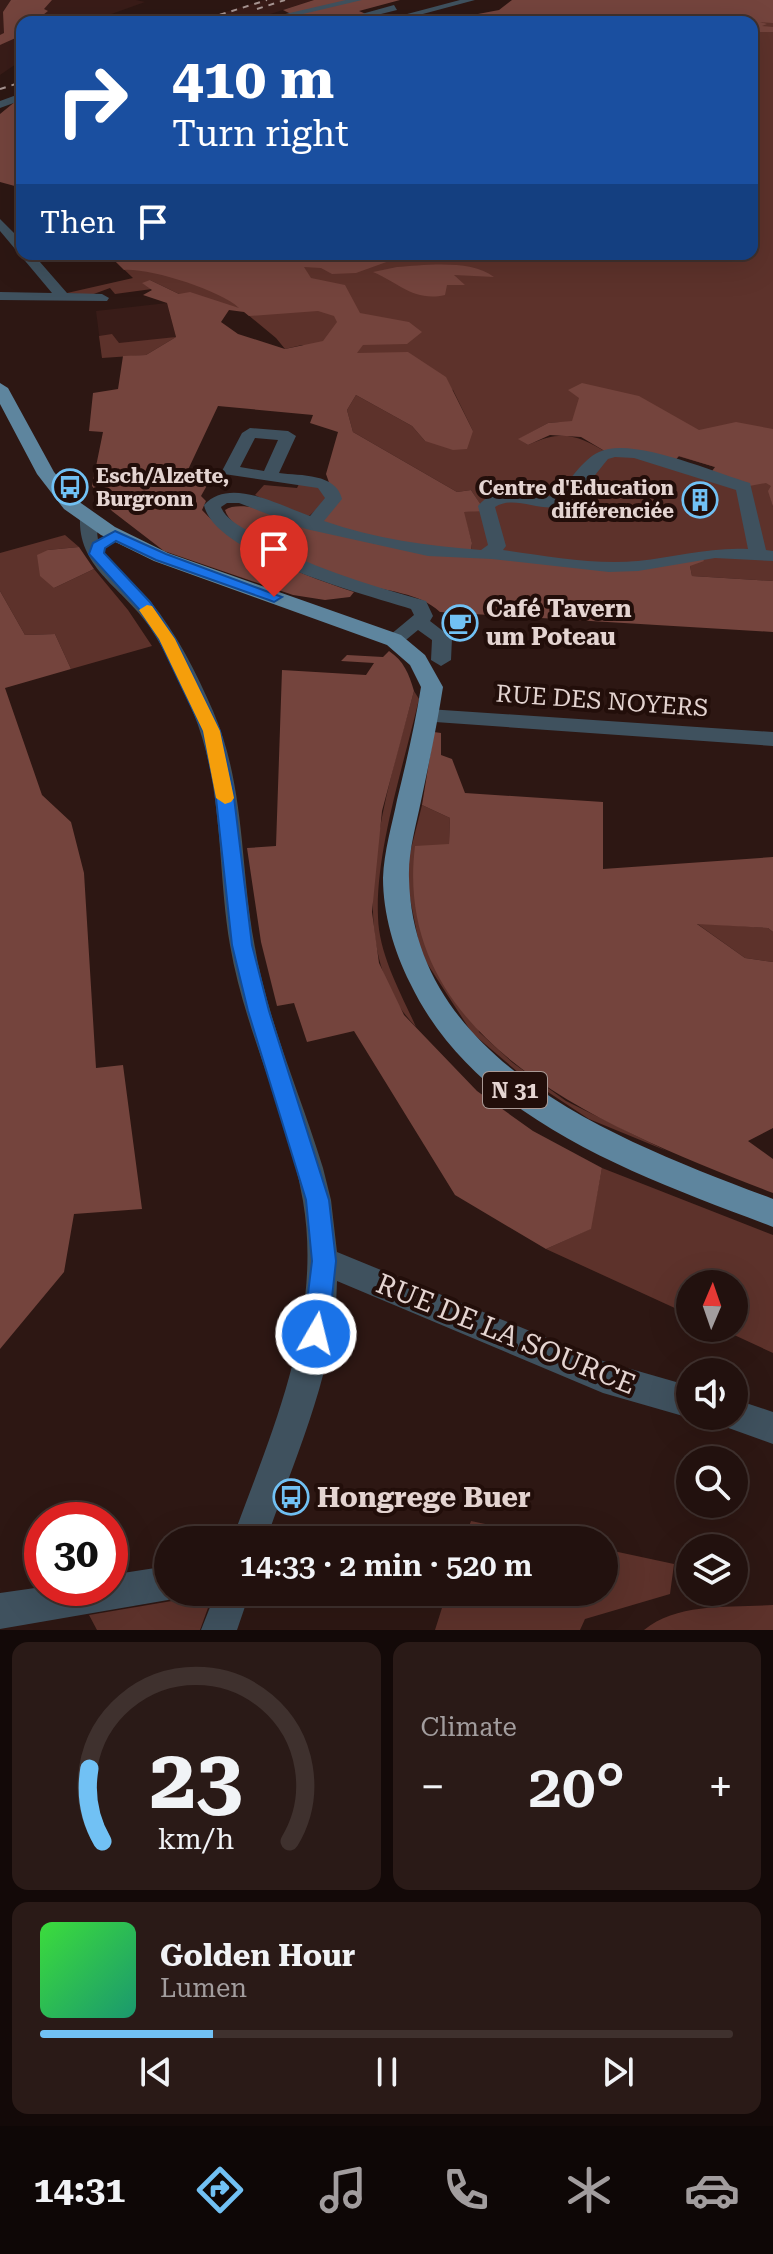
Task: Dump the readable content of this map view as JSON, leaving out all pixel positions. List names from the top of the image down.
{
  "streets": {
    "main road": ["N 31"],
    "street": ["RUE DES NOYERS", "RUE DE LA SOURCE"]
  },
  "crossings": [
    ["RUE DES NOYERS", "N 31"]
  ],
  "places": {
    "bus stop": ["Esch/Alzette, Burgronn", "Hongrege Buer"],
    "building": ["Centre d'Education différenciée"],
    "cafe": ["Café Tavern um Poteau"]
  },
  "north": "top",
  "page": {
    "turn": ["410 m", "Turn right"],
    "then": "Then",
    "limit": "30",
    "trip": "14:33 · 2 min · 520 m",
    "tile": "Climate",
    "heat": ["−", "20°", "+"],
    "song": ["Golden Hour", "Lumen"],
    "tabs": "14:31",
    "gauge": ["23", "km/h"]
  }
}
